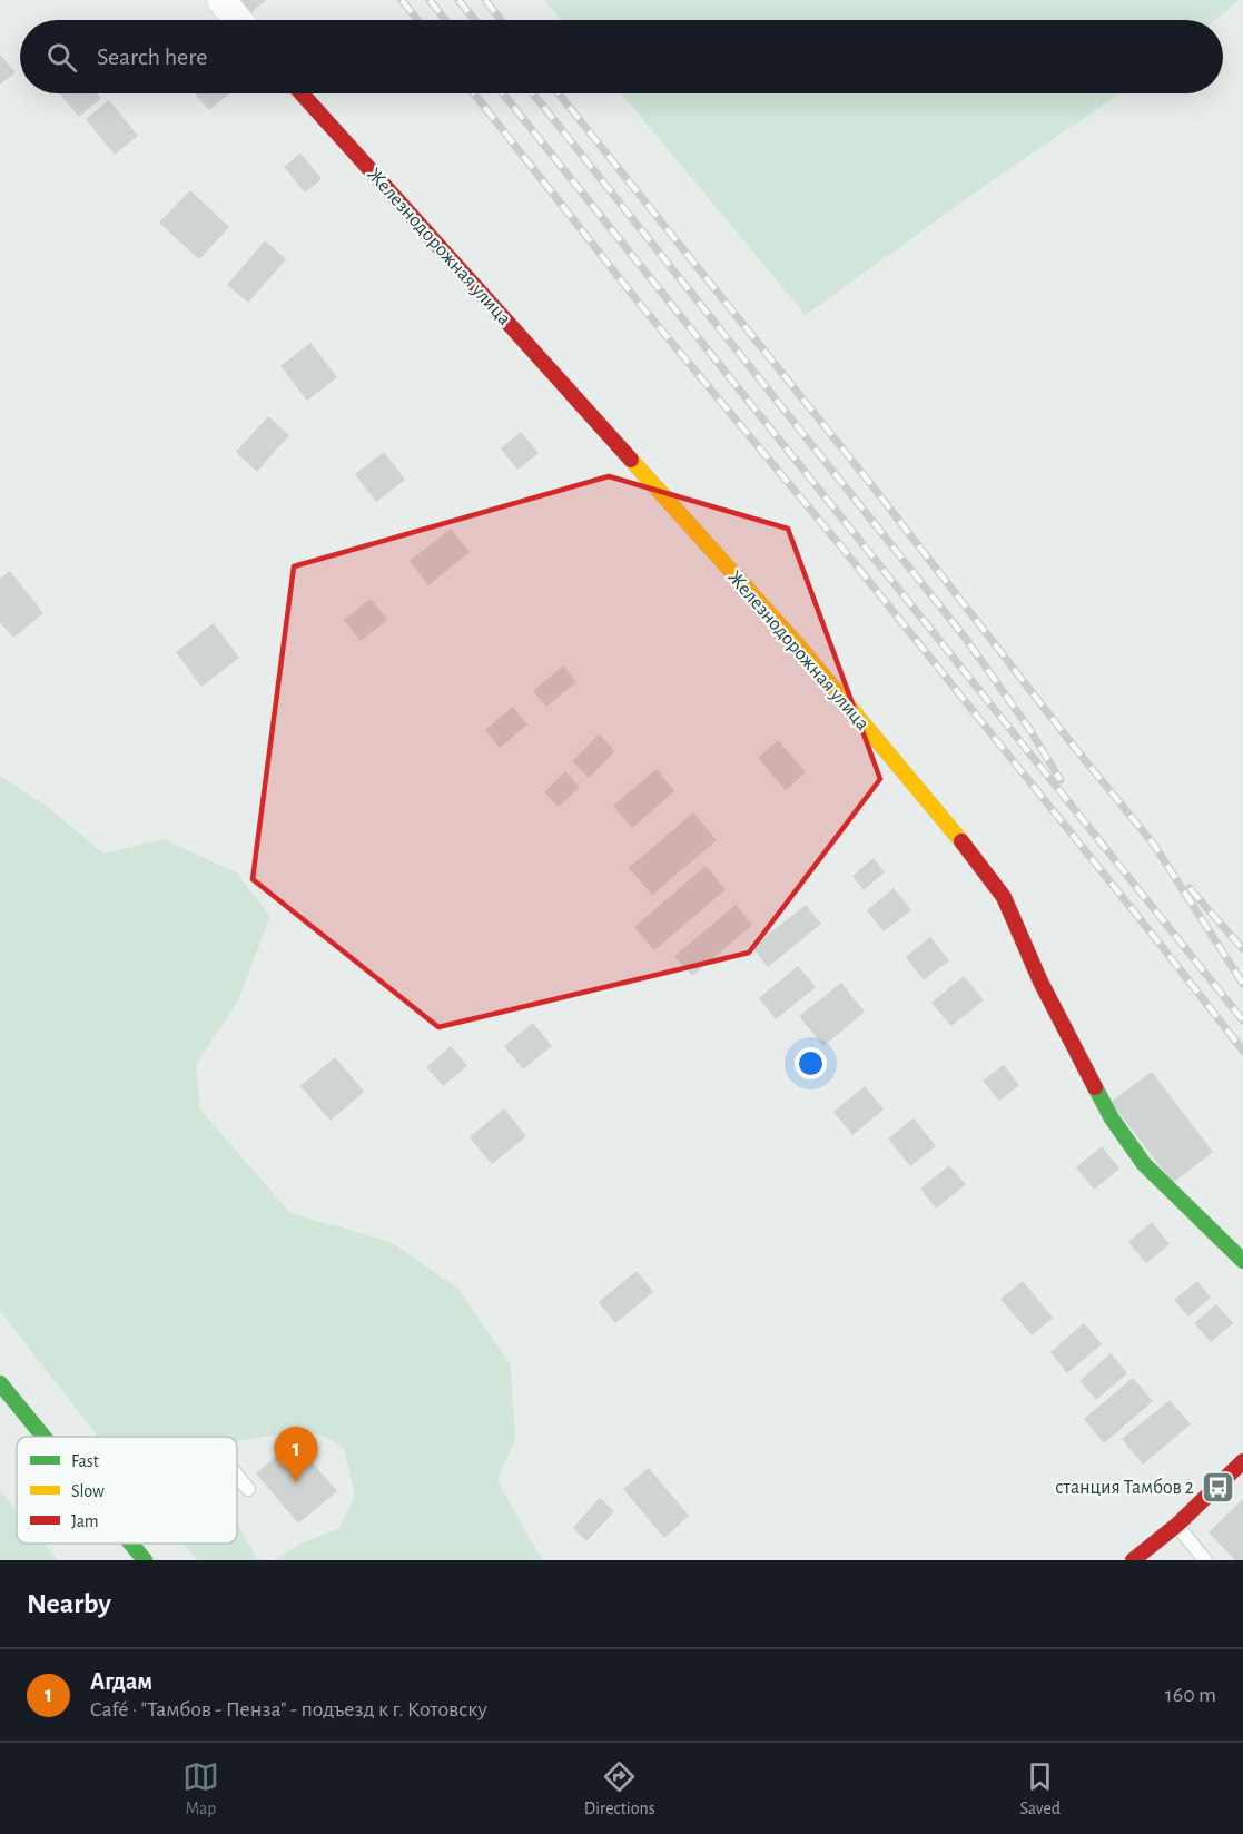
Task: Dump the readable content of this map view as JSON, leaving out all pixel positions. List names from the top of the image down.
{
  "streets": {
    "street": ["Железнодорожная улица"]
  },
  "places": {
    "bus stop": ["станция Тамбов 2"]
  },
  "legend": ["Fast", "Slow", "Jam"],
  "page": {
    "search": "Search here",
    "pins": "1",
    "heading": "Nearby",
    "list": [
      {
        "mark": "1",
        "name": "Агдам",
        "note": "Café · \"Тамбов - Пенза\" - подъезд к г. Котовску",
        "value": "160 m"
      }
    ],
    "nav": ["Map", "Directions", "Saved"]
  }
}
